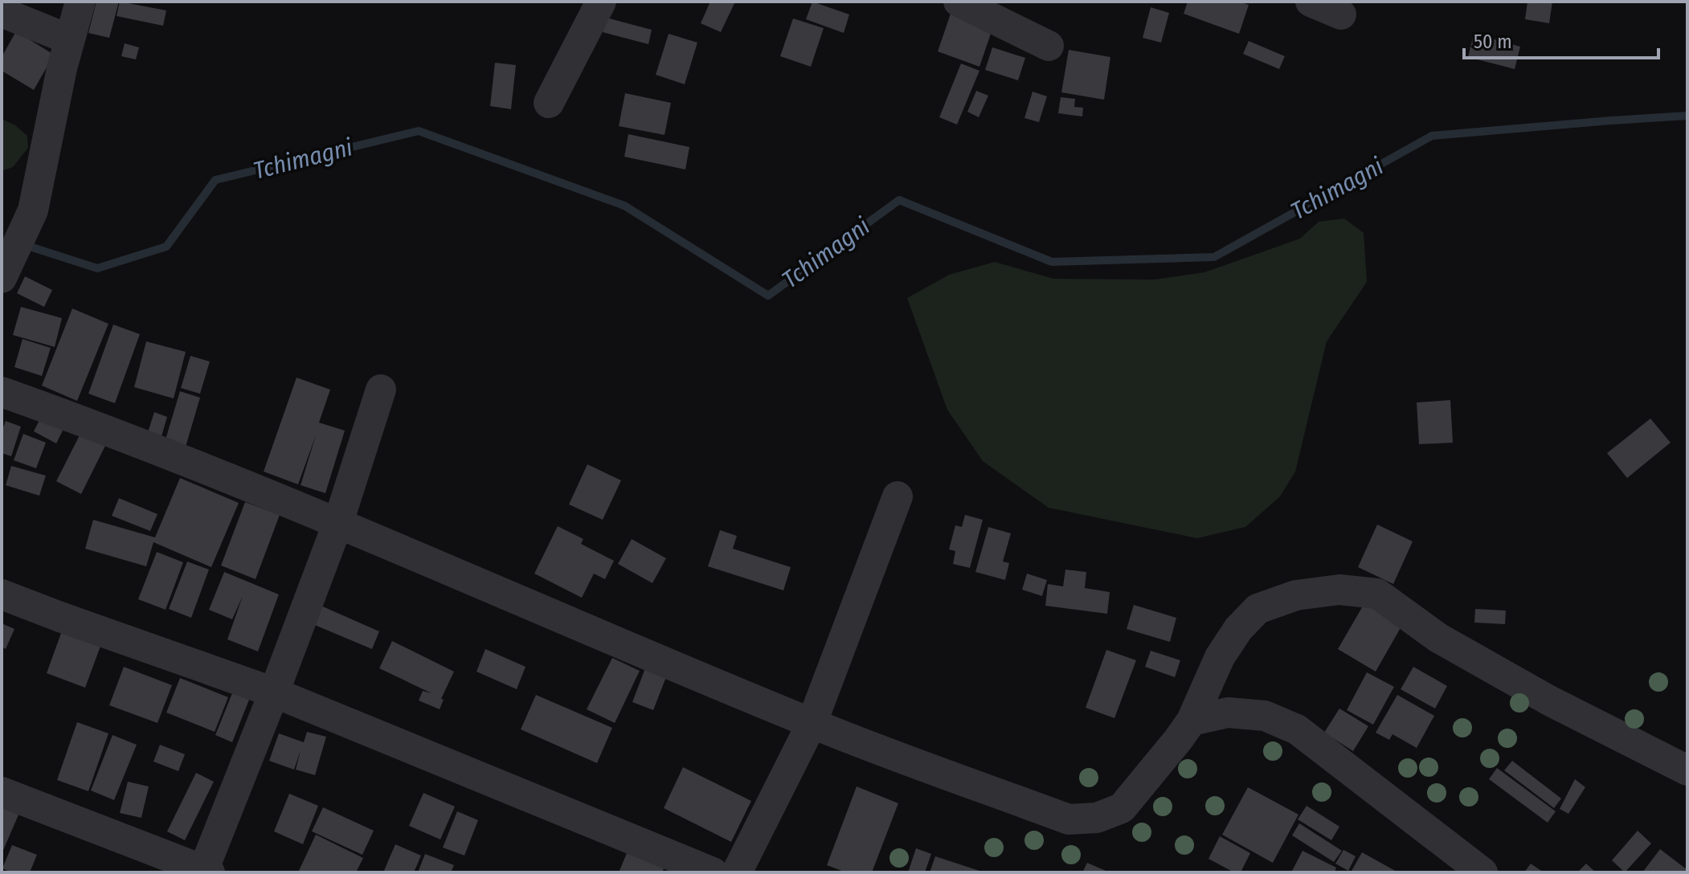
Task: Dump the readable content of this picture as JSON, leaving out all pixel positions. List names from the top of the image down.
{
  "water": ["Tchimagni"],
  "scale_bar": "50 m"
}
